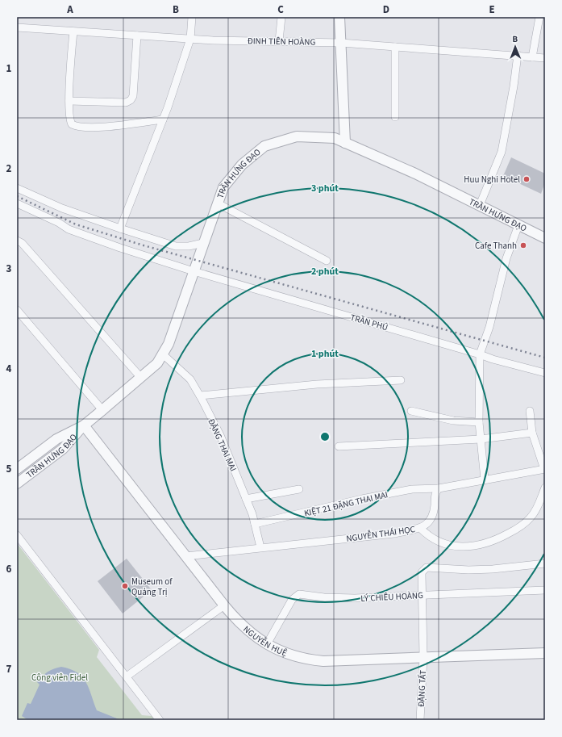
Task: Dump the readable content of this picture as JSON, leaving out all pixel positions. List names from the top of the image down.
{
  "streets": {
    "street": [
      "ĐINH TIÊN HOÀNG",
      "TRẦN HƯNG ĐẠO",
      "TRẦN PHÚ",
      "ĐẶNG THAI MAI",
      "KIỆT 21 ĐẶNG THAI MAI",
      "NGUYỄN THÁI HỌC",
      "LÝ CHIÊU HOÀNG",
      "NGUYỄN HUỆ",
      "ĐẶNG TẤT"
    ]
  },
  "crossings": [
    ["TRẦN HƯNG ĐẠO", "TRẦN PHÚ"],
    ["TRẦN HƯNG ĐẠO", "ĐẶNG THAI MAI"],
    ["TRẦN HƯNG ĐẠO", "NGUYỄN HUỆ"],
    ["ĐẶNG THAI MAI", "KIỆT 21 ĐẶNG THAI MAI"],
    ["ĐẶNG THAI MAI", "NGUYỄN THÁI HỌC"],
    ["KIỆT 21 ĐẶNG THAI MAI", "NGUYỄN THÁI HỌC"],
    ["NGUYỄN THÁI HỌC", "NGUYỄN HUỆ"],
    ["LÝ CHIÊU HOÀNG", "NGUYỄN HUỆ"],
    ["LÝ CHIÊU HOÀNG", "ĐẶNG TẤT"],
    ["NGUYỄN HUỆ", "ĐẶNG TẤT"]
  ],
  "parks": ["Công viên Fidel"],
  "places": ["Huu Nghi Hotel", "Cafe Thanh", "Museum of Quảng Trị"],
  "north": "top",
  "grid": {
    "columns": [
      "A",
      "B",
      "C",
      "D",
      "E"
    ],
    "rows": [
      "1",
      "2",
      "3",
      "4",
      "5",
      "6",
      "7"
    ]
  },
  "rings": ["3 phút", "2 phút", "1 phút"]
}
